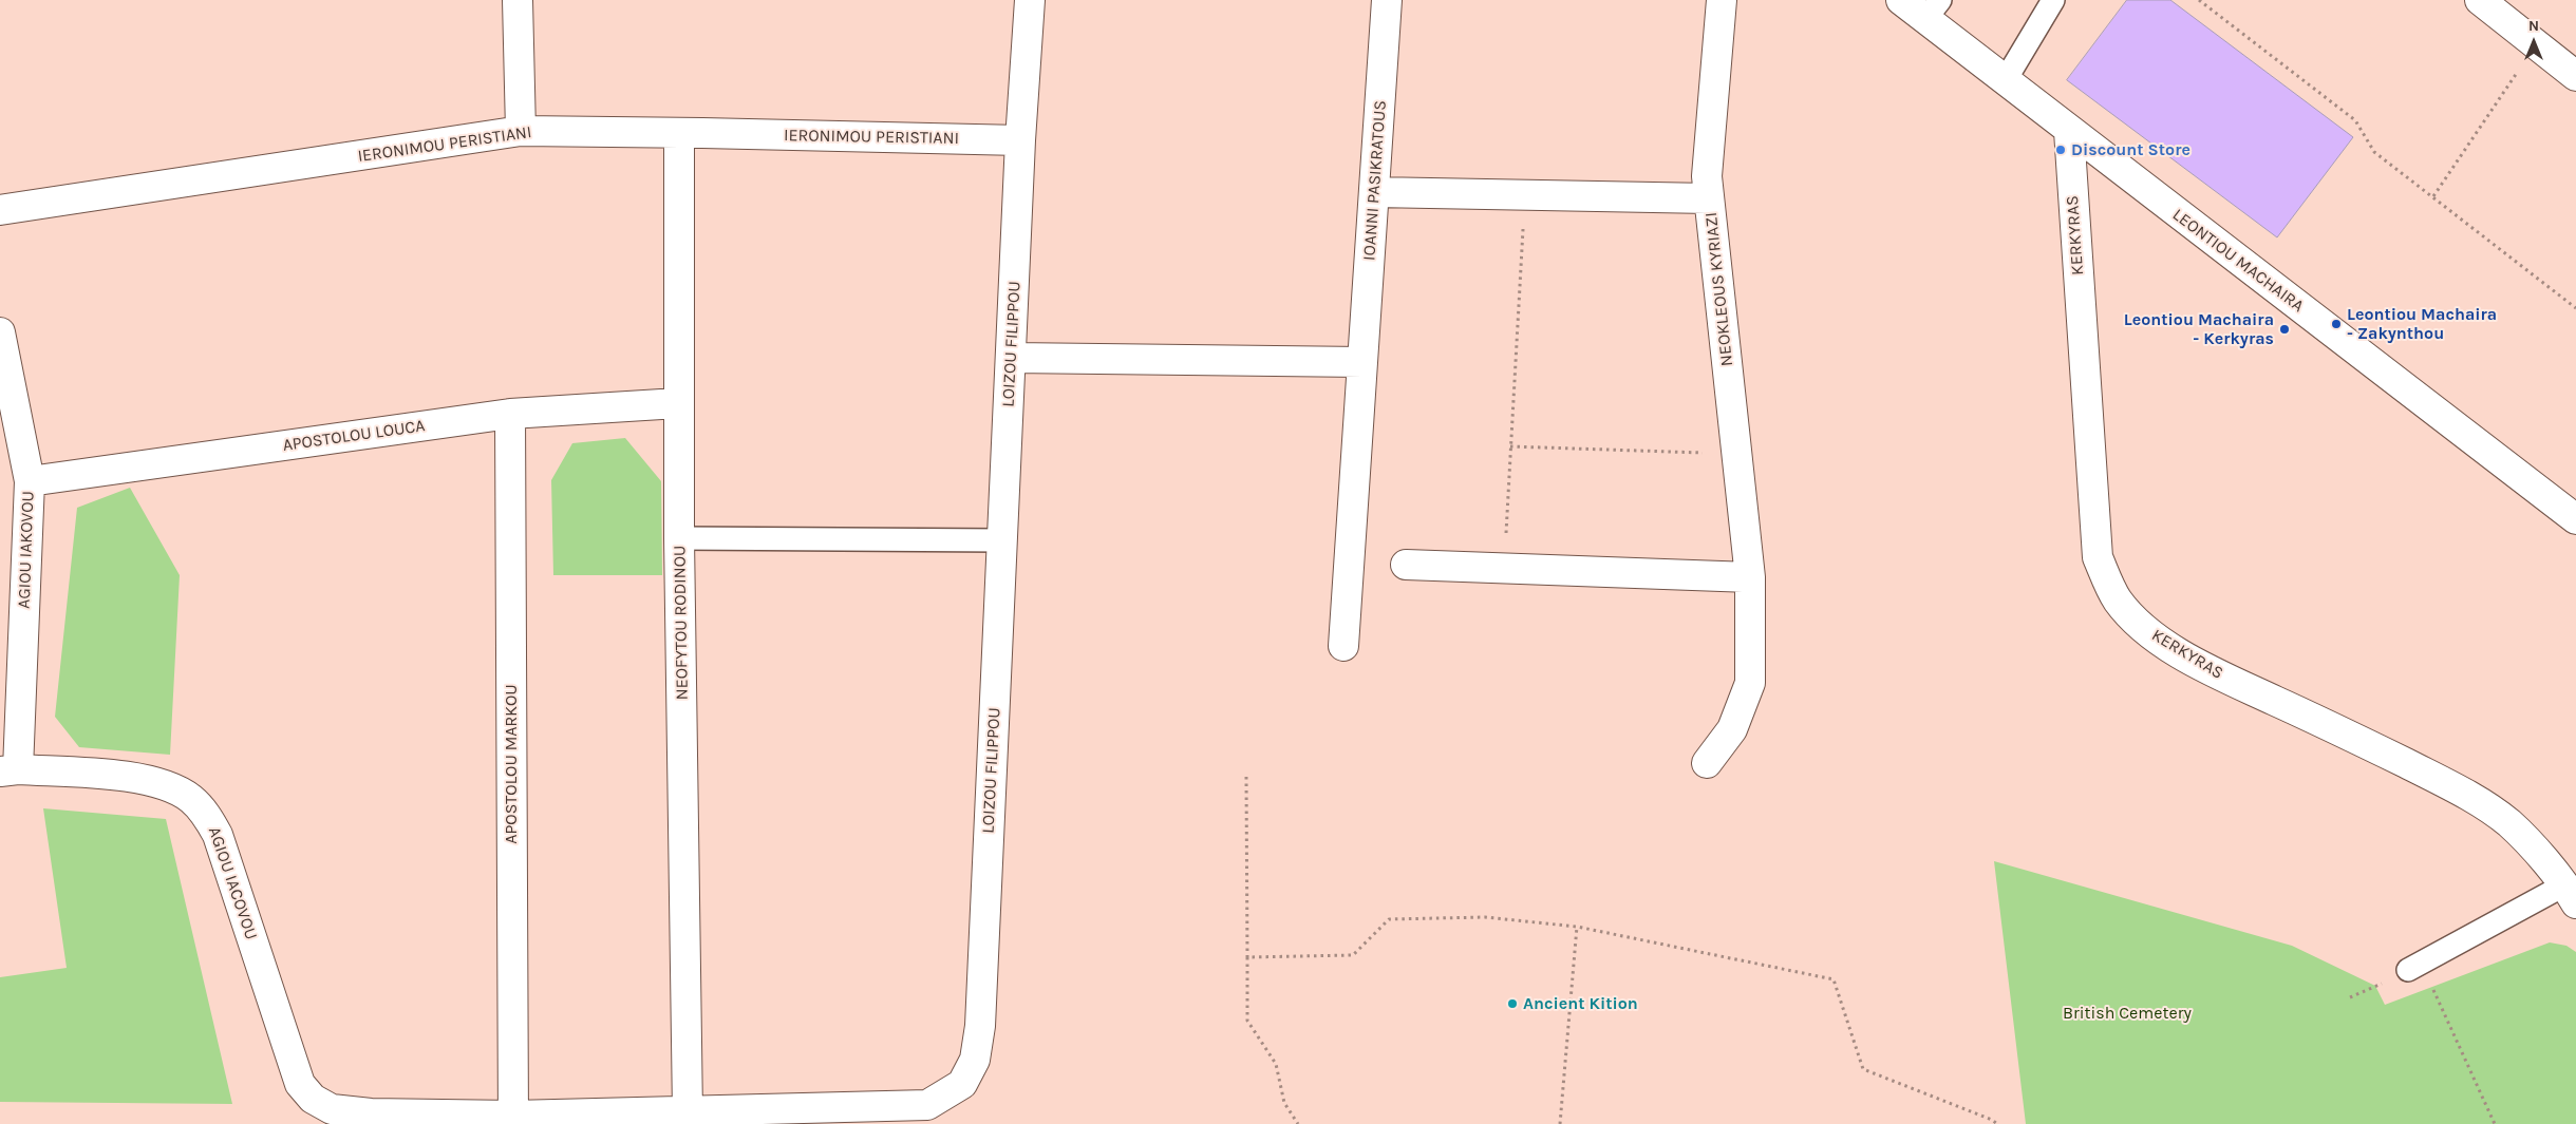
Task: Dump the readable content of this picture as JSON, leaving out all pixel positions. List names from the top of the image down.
{
  "streets": {
    "street": [
      "IERONIMOU PERISTIANI",
      "IOANNI PASIKRATOUS",
      "KERKYRAS",
      "LEONTIOU MACHAIRA",
      "NEOKLEOUS KYRIAZI",
      "LOIZOU FILIPPOU",
      "APOSTOLOU LOUCA",
      "AGIOU IAKOVOU",
      "NEOFYTOU RODINOU",
      "APOSTOLOU MARKOU",
      "AGIOU IACOVOU"
    ]
  },
  "crossings": [
    ["IERONIMOU PERISTIANI", "LOIZOU FILIPPOU"],
    ["IERONIMOU PERISTIANI", "NEOFYTOU RODINOU"],
    ["KERKYRAS", "LEONTIOU MACHAIRA"],
    ["LOIZOU FILIPPOU", "NEOFYTOU RODINOU"],
    ["LOIZOU FILIPPOU", "APOSTOLOU MARKOU"],
    ["LOIZOU FILIPPOU", "AGIOU IACOVOU"],
    ["APOSTOLOU LOUCA", "AGIOU IAKOVOU"],
    ["APOSTOLOU LOUCA", "NEOFYTOU RODINOU"],
    ["APOSTOLOU LOUCA", "APOSTOLOU MARKOU"],
    ["AGIOU IAKOVOU", "AGIOU IACOVOU"],
    ["APOSTOLOU MARKOU", "AGIOU IACOVOU"]
  ],
  "parks": ["British Cemetery"],
  "places": [
    "Discount Store",
    "Leontiou Machaira - Zakynthou",
    "Leontiou Machaira - Kerkyras",
    "Ancient Kition"
  ],
  "north": "top"
}
